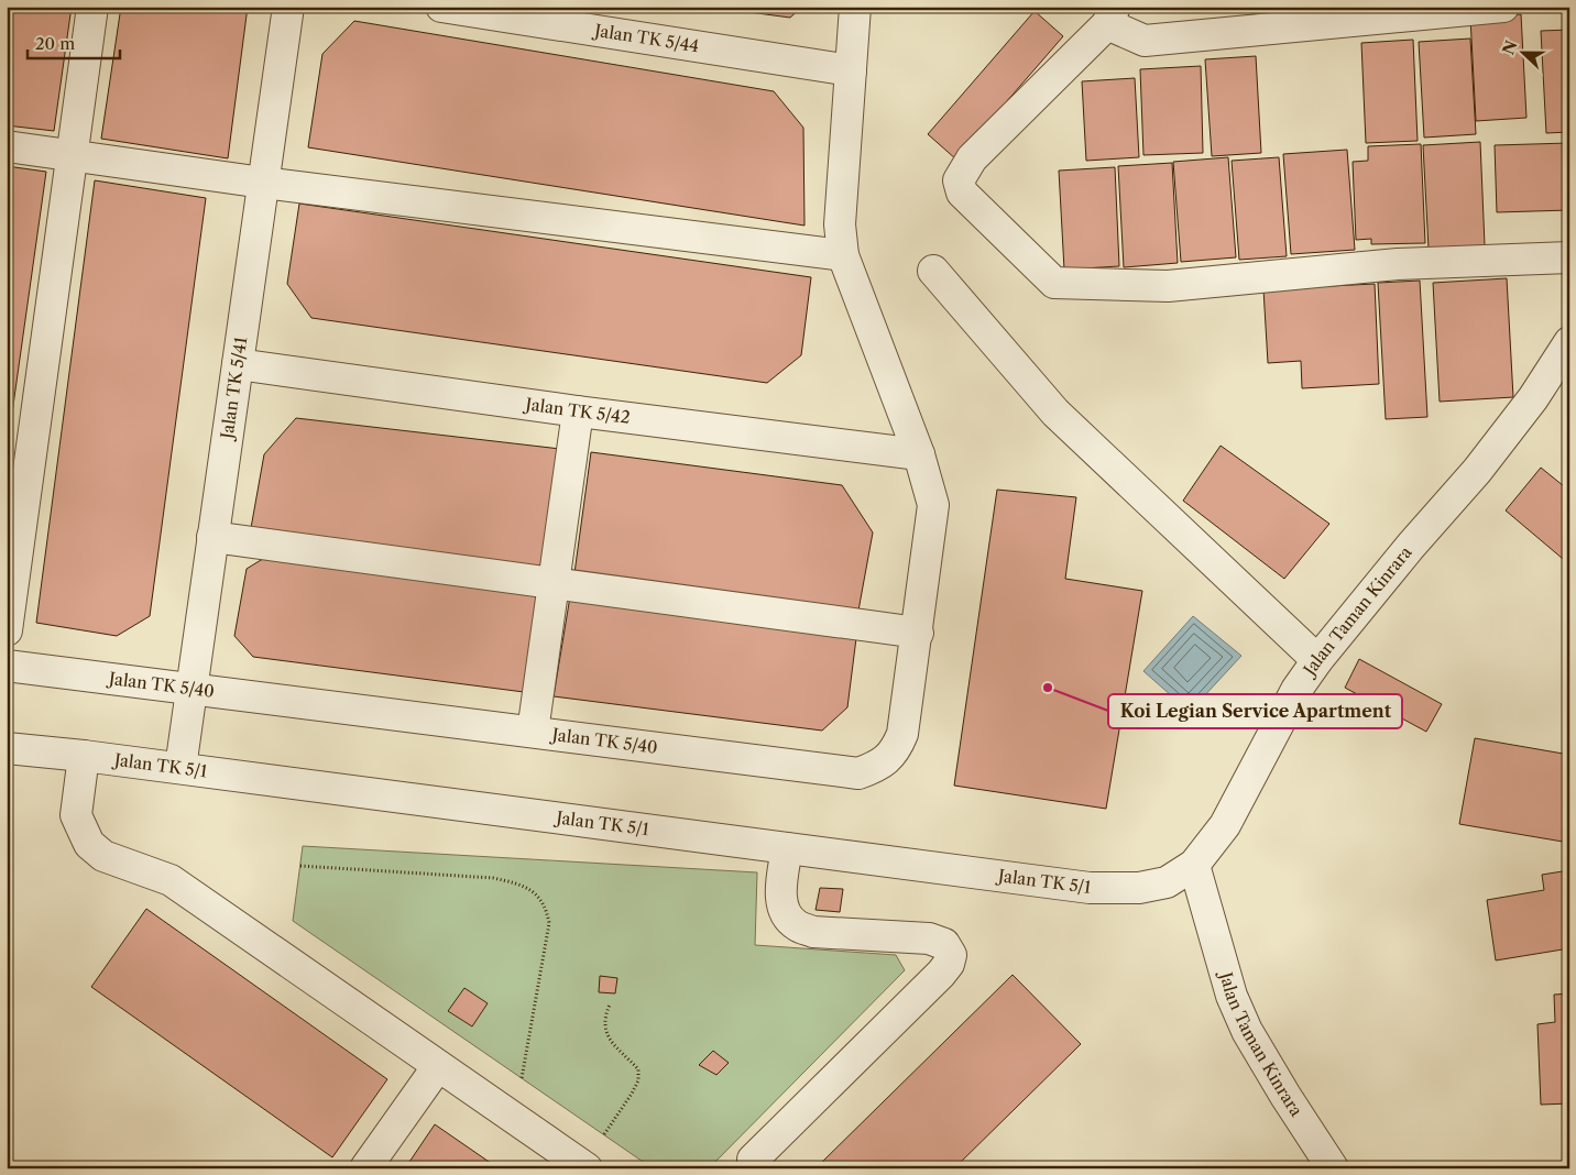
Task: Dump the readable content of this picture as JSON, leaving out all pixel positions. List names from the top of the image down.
{
  "streets": {
    "street": [
      "Jalan TK 5/44",
      "Jalan TK 5/41",
      "Jalan TK 5/42",
      "Jalan Taman Kinrara",
      "Jalan TK 5/40",
      "Jalan TK 5/1"
    ]
  },
  "crossings": [
    ["Jalan TK 5/41", "Jalan TK 5/42"],
    ["Jalan TK 5/41", "Jalan TK 5/40"],
    ["Jalan TK 5/41", "Jalan TK 5/1"],
    ["Jalan TK 5/42", "Jalan TK 5/40"],
    ["Jalan Taman Kinrara", "Jalan TK 5/1"]
  ],
  "places": ["Koi Legian Service Apartment"],
  "scale_bar": "20 m",
  "north": "left"
}
